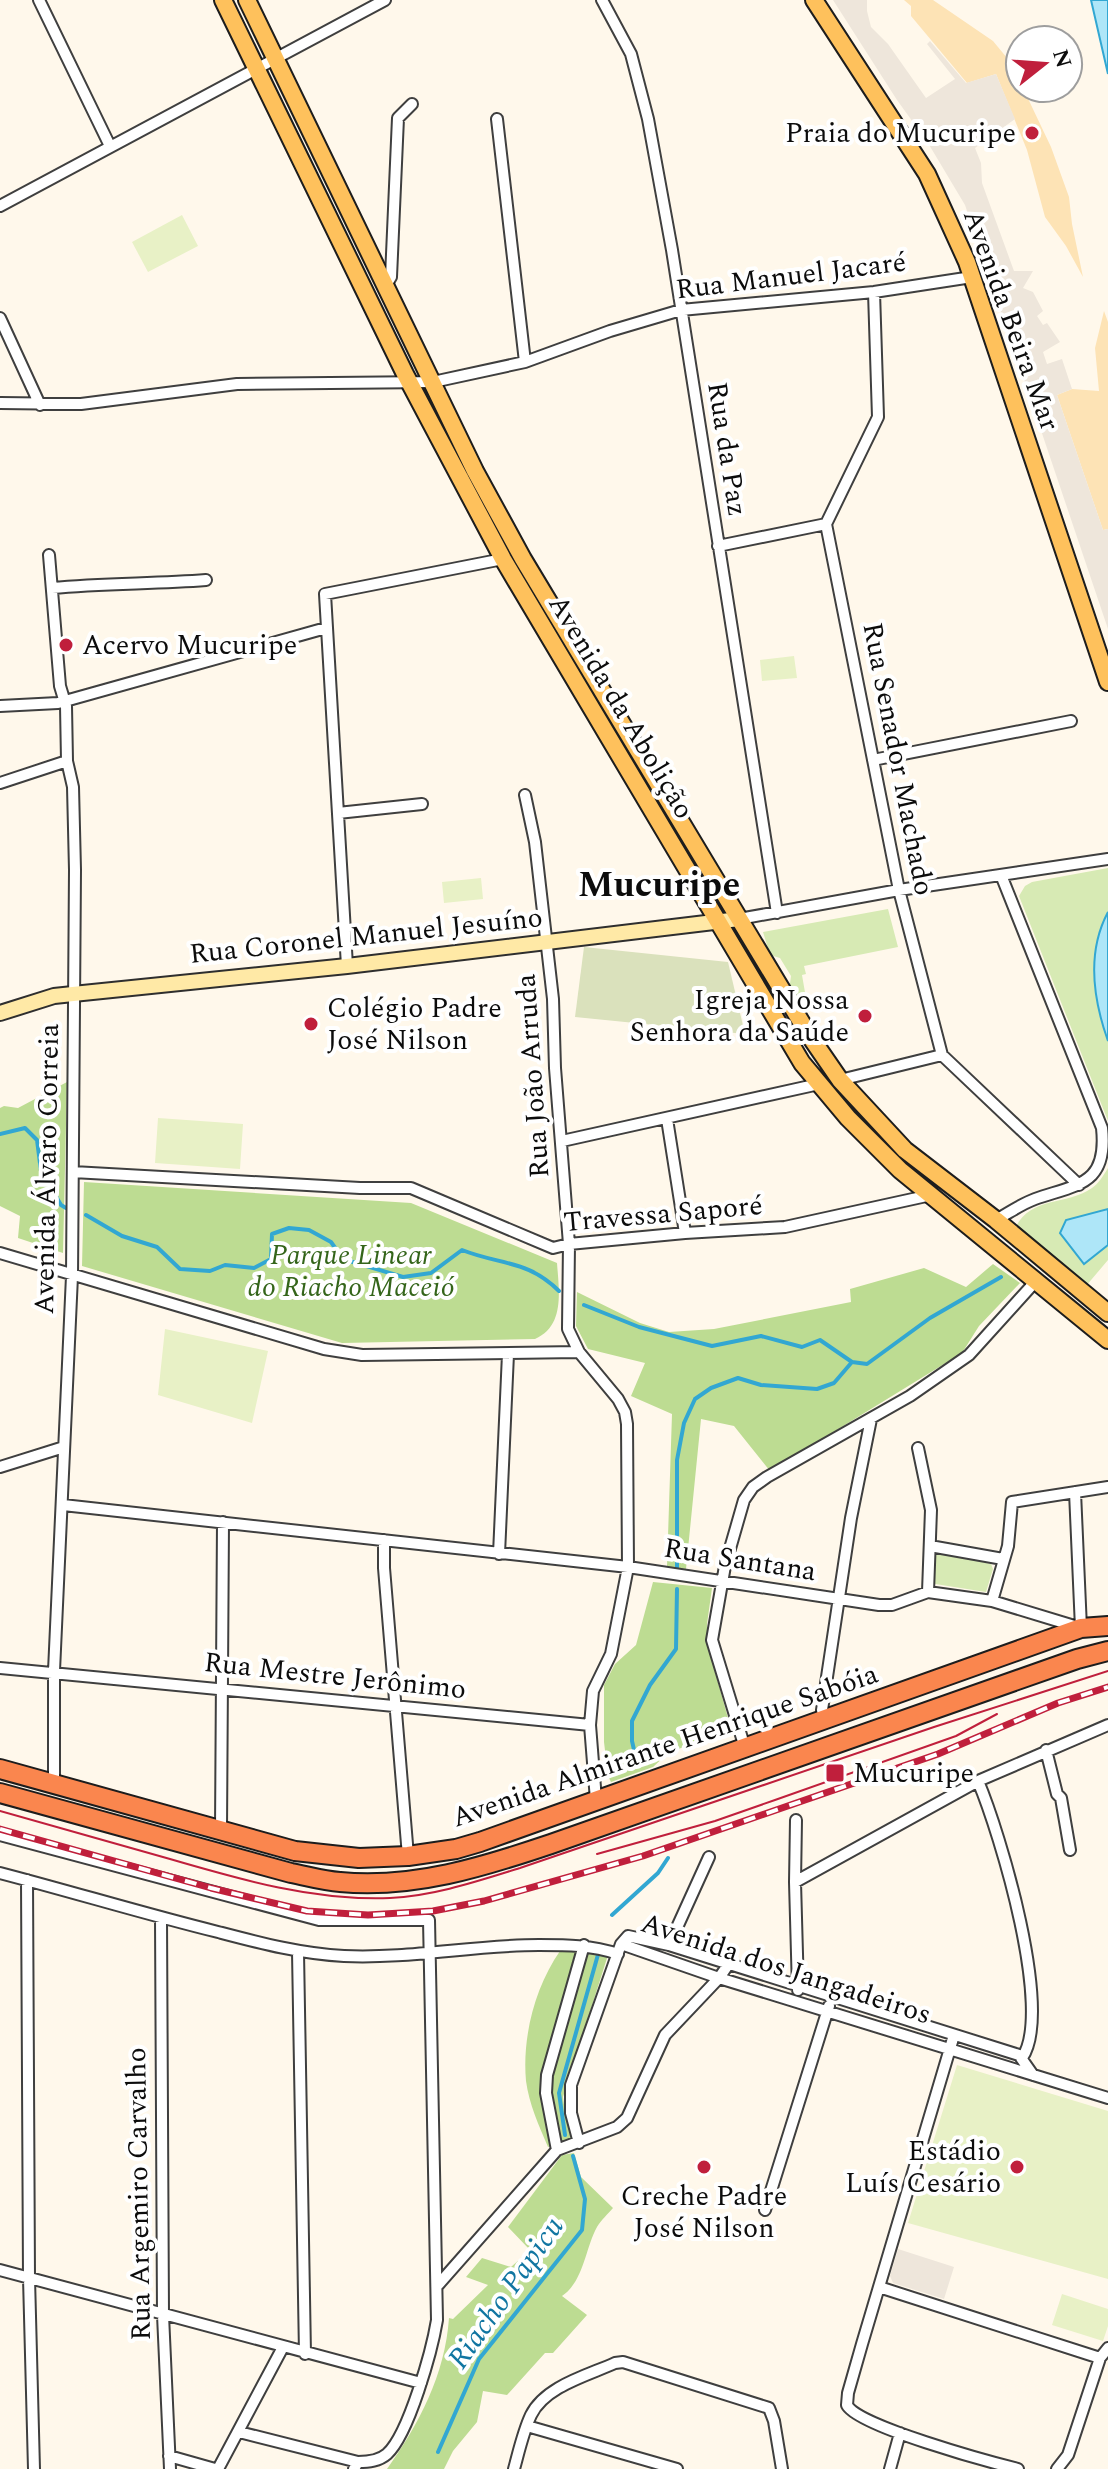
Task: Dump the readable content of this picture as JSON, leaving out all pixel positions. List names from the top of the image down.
{
  "streets": {
    "highway": ["Avenida Almirante Henrique Sabóia"],
    "main road": ["Avenida Beira Mar", "Avenida da Abolição"],
    "street": [
      "Rua Manuel Jacaré",
      "Rua da Paz",
      "Rua Senador Machado",
      "Rua Coronel Manuel Jesuíno",
      "Rua João Arruda",
      "Avenida Álvaro Correia",
      "Travessa Saporé",
      "Rua Santana",
      "Rua Mestre Jerônimo",
      "Avenida dos Jangadeiros",
      "Rua Argemiro Carvalho"
    ]
  },
  "crossings": [
    ["Rua Manuel Jacaré", "Avenida Beira Mar"],
    ["Rua Manuel Jacaré", "Rua da Paz"],
    ["Rua Manuel Jacaré", "Avenida da Abolição"],
    ["Avenida da Abolição", "Rua Coronel Manuel Jesuíno"],
    ["Avenida da Abolição", "Travessa Saporé"],
    ["Rua Coronel Manuel Jesuíno", "Rua João Arruda"],
    ["Rua Coronel Manuel Jesuíno", "Avenida Álvaro Correia"],
    ["Rua João Arruda", "Travessa Saporé"],
    ["Avenida Álvaro Correia", "Travessa Saporé"],
    ["Avenida Álvaro Correia", "Rua Santana"],
    ["Avenida Álvaro Correia", "Rua Mestre Jerônimo"],
    ["Avenida Álvaro Correia", "Avenida Almirante Henrique Sabóia"],
    ["Rua Santana", "Avenida Almirante Henrique Sabóia"]
  ],
  "districts": ["Mucuripe"],
  "water": ["Riacho Papicu"],
  "parks": ["Parque Linear do Riacho Maceió"],
  "places": {
    "other": [
      "Praia do Mucuripe",
      "Acervo Mucuripe",
      "Igreja Nossa Senhora da Saúde",
      "Colégio Padre José Nilson",
      "Creche Padre José Nilson",
      "Estádio Luís Cesário"
    ],
    "transit": ["Mucuripe"]
  },
  "north": "right"
}
